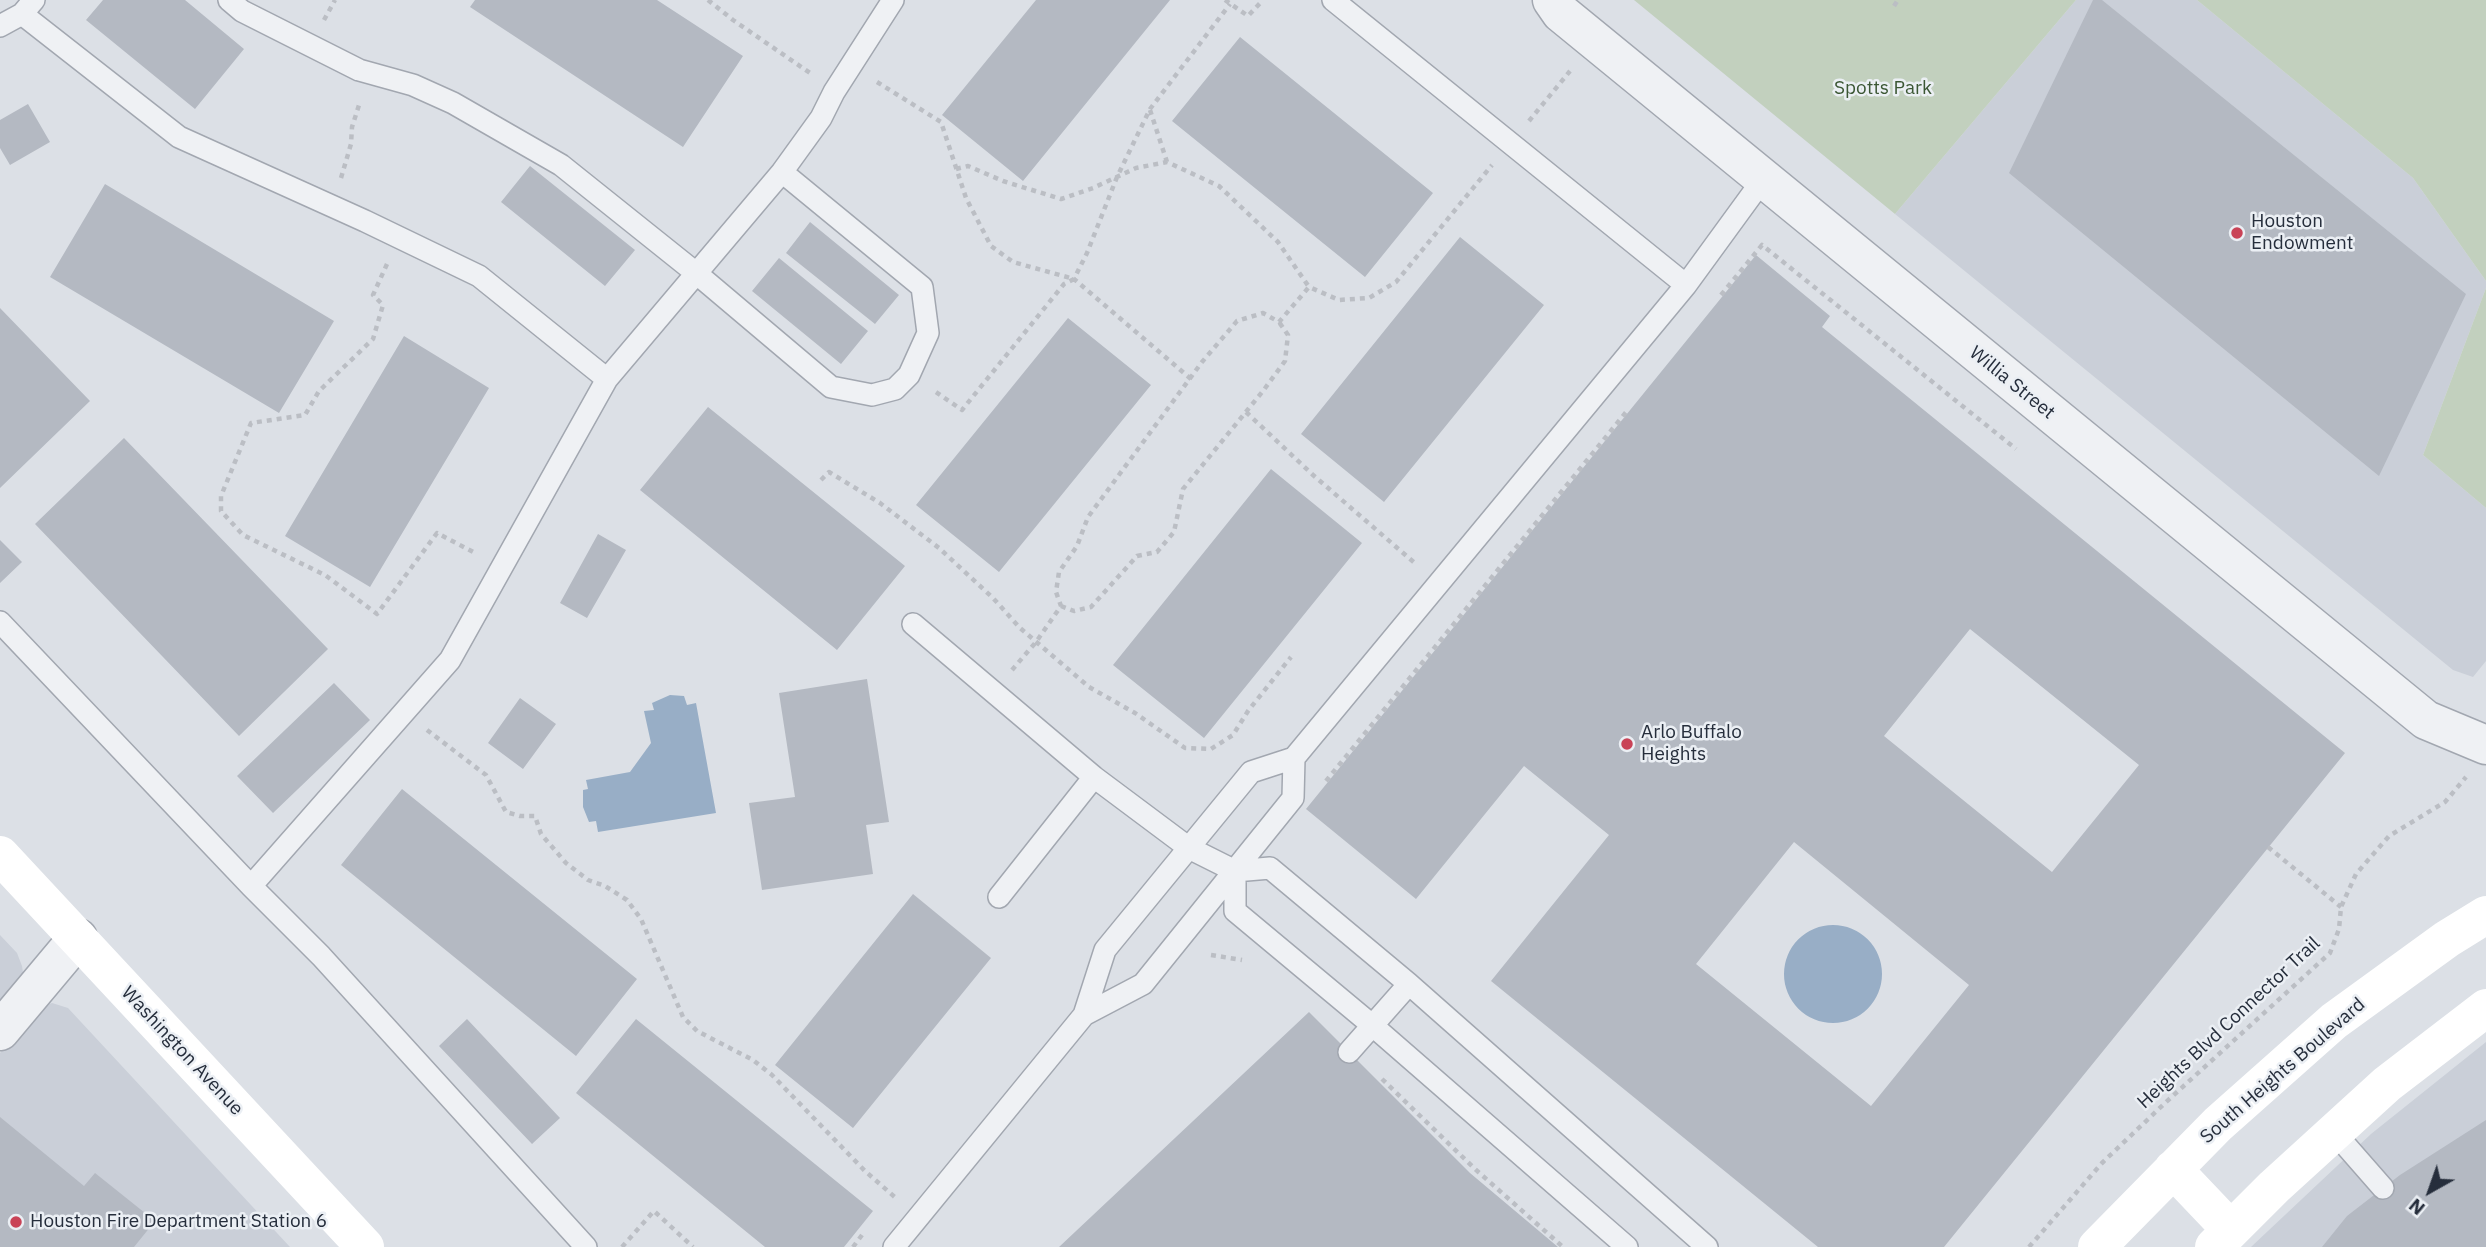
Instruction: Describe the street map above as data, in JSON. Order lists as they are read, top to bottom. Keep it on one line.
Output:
{"streets":{"main road":["Washington Avenue","South Heights Boulevard"],"street":["Willia Street"],"path":["Heights Blvd Connector Trail"]},"crossings":[["Willia Street","Heights Blvd Connector Trail"]],"parks":["Spotts Park"],"places":["Houston Endowment","Arlo Buffalo Heights","Houston Fire Department Station 6"],"north":"bottom left"}
